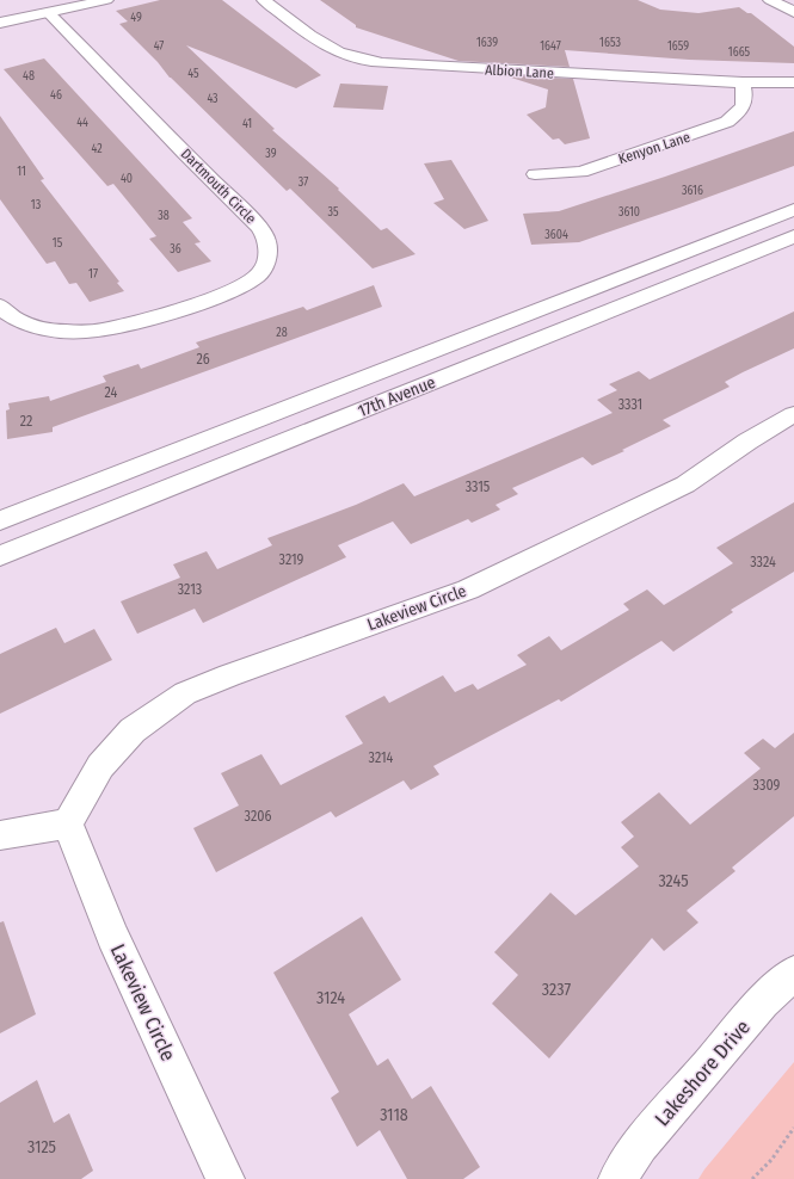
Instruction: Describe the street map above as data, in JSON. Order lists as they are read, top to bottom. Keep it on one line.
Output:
{"streets":{"street":["Albion Lane","Kenyon Lane","Dartmouth Circle","17th Avenue","Lakeview Circle","Lakeshore Drive"]},"crossings":[["Albion Lane","Kenyon Lane"]],"house_numbers":["49","1639","1653","47","1647","1659","1665","45","48","46","43","44","41","42","39","11","40","37","3616","13","35","3610","38","3604","15","36","17","28","26","24","3331","22","3315","3219","3324","3213","3214","3309","3206","3245","3237","3124","3118","3125"]}
